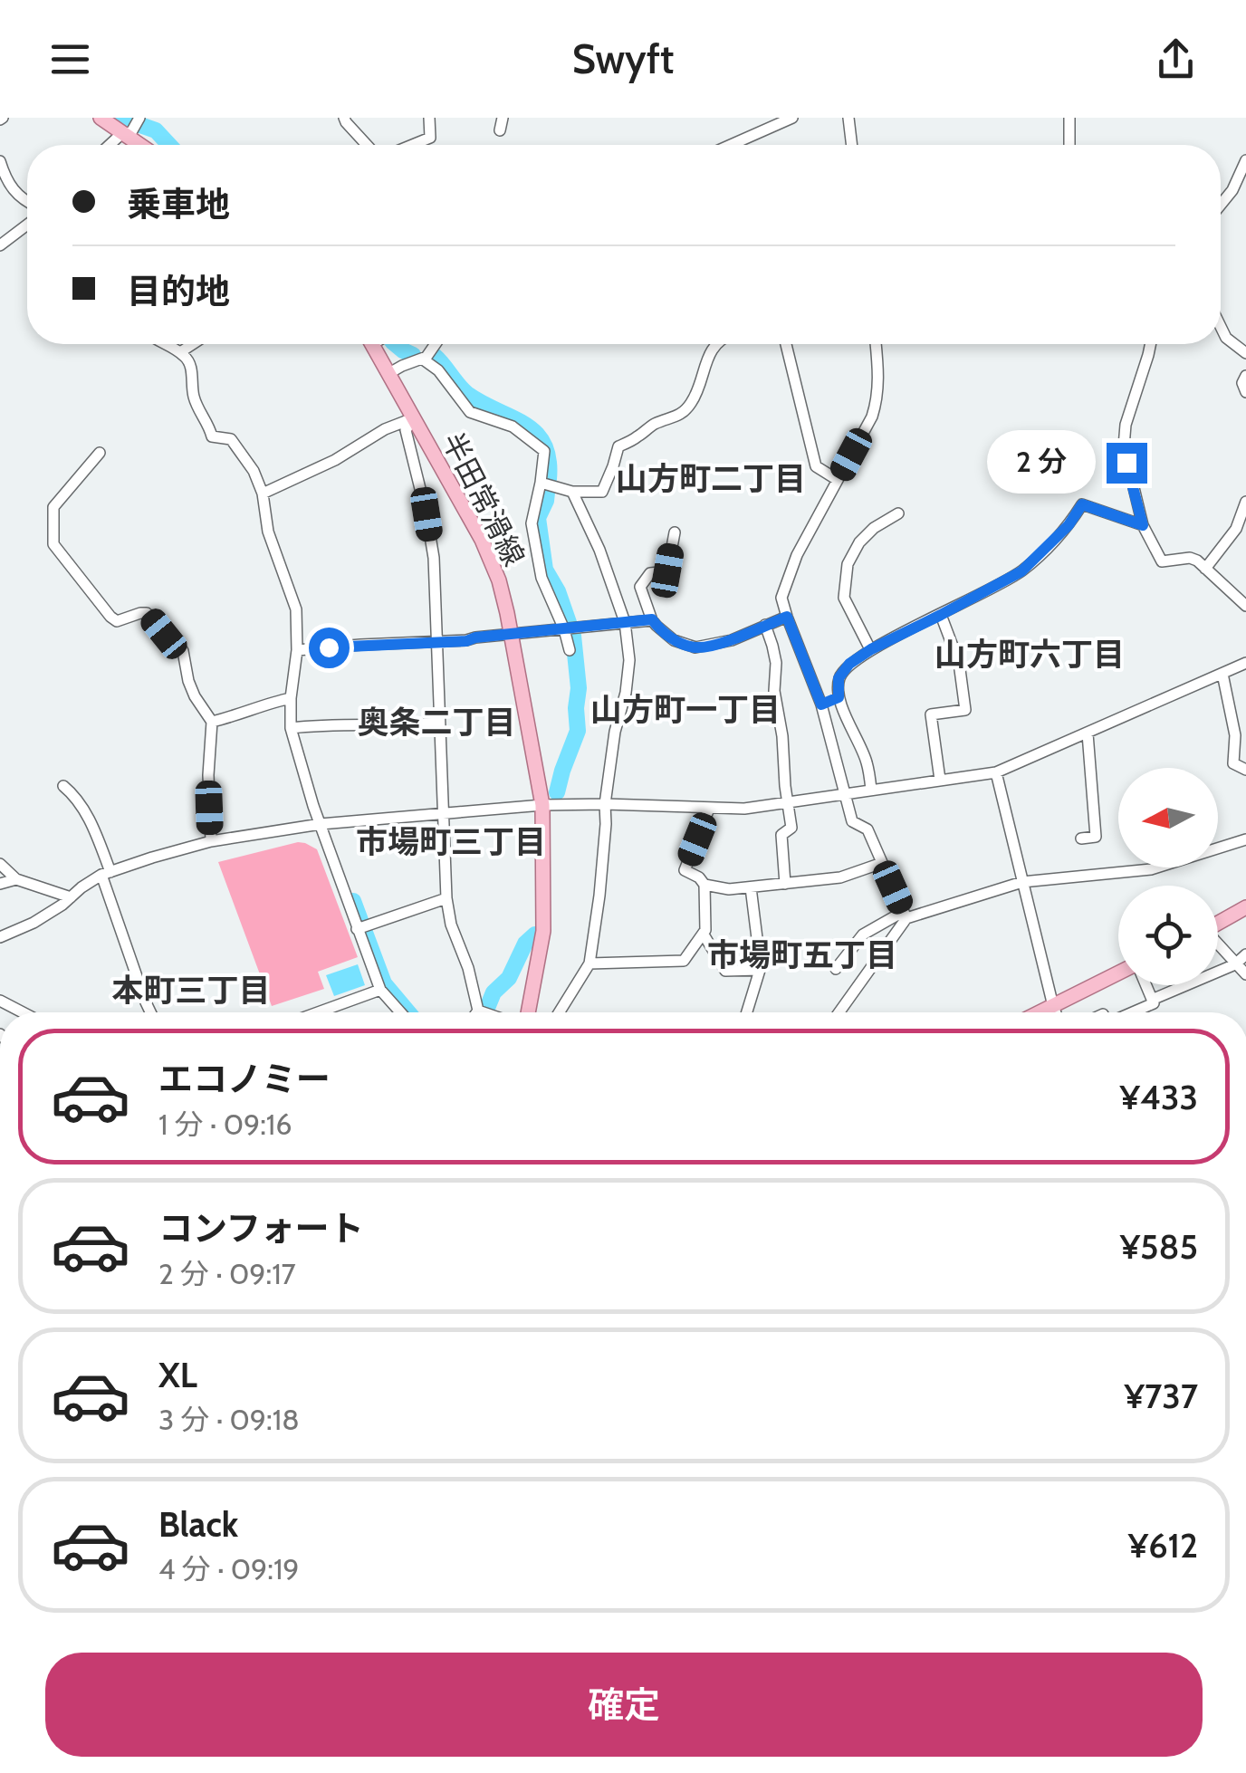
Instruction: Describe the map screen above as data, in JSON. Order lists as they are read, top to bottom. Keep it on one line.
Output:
{"streets":{"main road":["半田常滑線"]},"districts":["山方町二丁目","山方町六丁目","山方町一丁目","奥条二丁目","市場町三丁目","市場町五丁目","本町三丁目"],"north":"left","page":{"header":"Swyft","banner":["乗車地","目的地"],"bubble":"2 分","list":[{"name":"エコノミー","note":"1 分 · 09:16","value":"¥433"},{"name":"コンフォート","note":"2 分 · 09:17","value":"¥585"},{"name":"XL","note":"3 分 · 09:18","value":"¥737"},{"name":"Black","note":"4 分 · 09:19","value":"¥612"}],"buttons":"確定"}}
